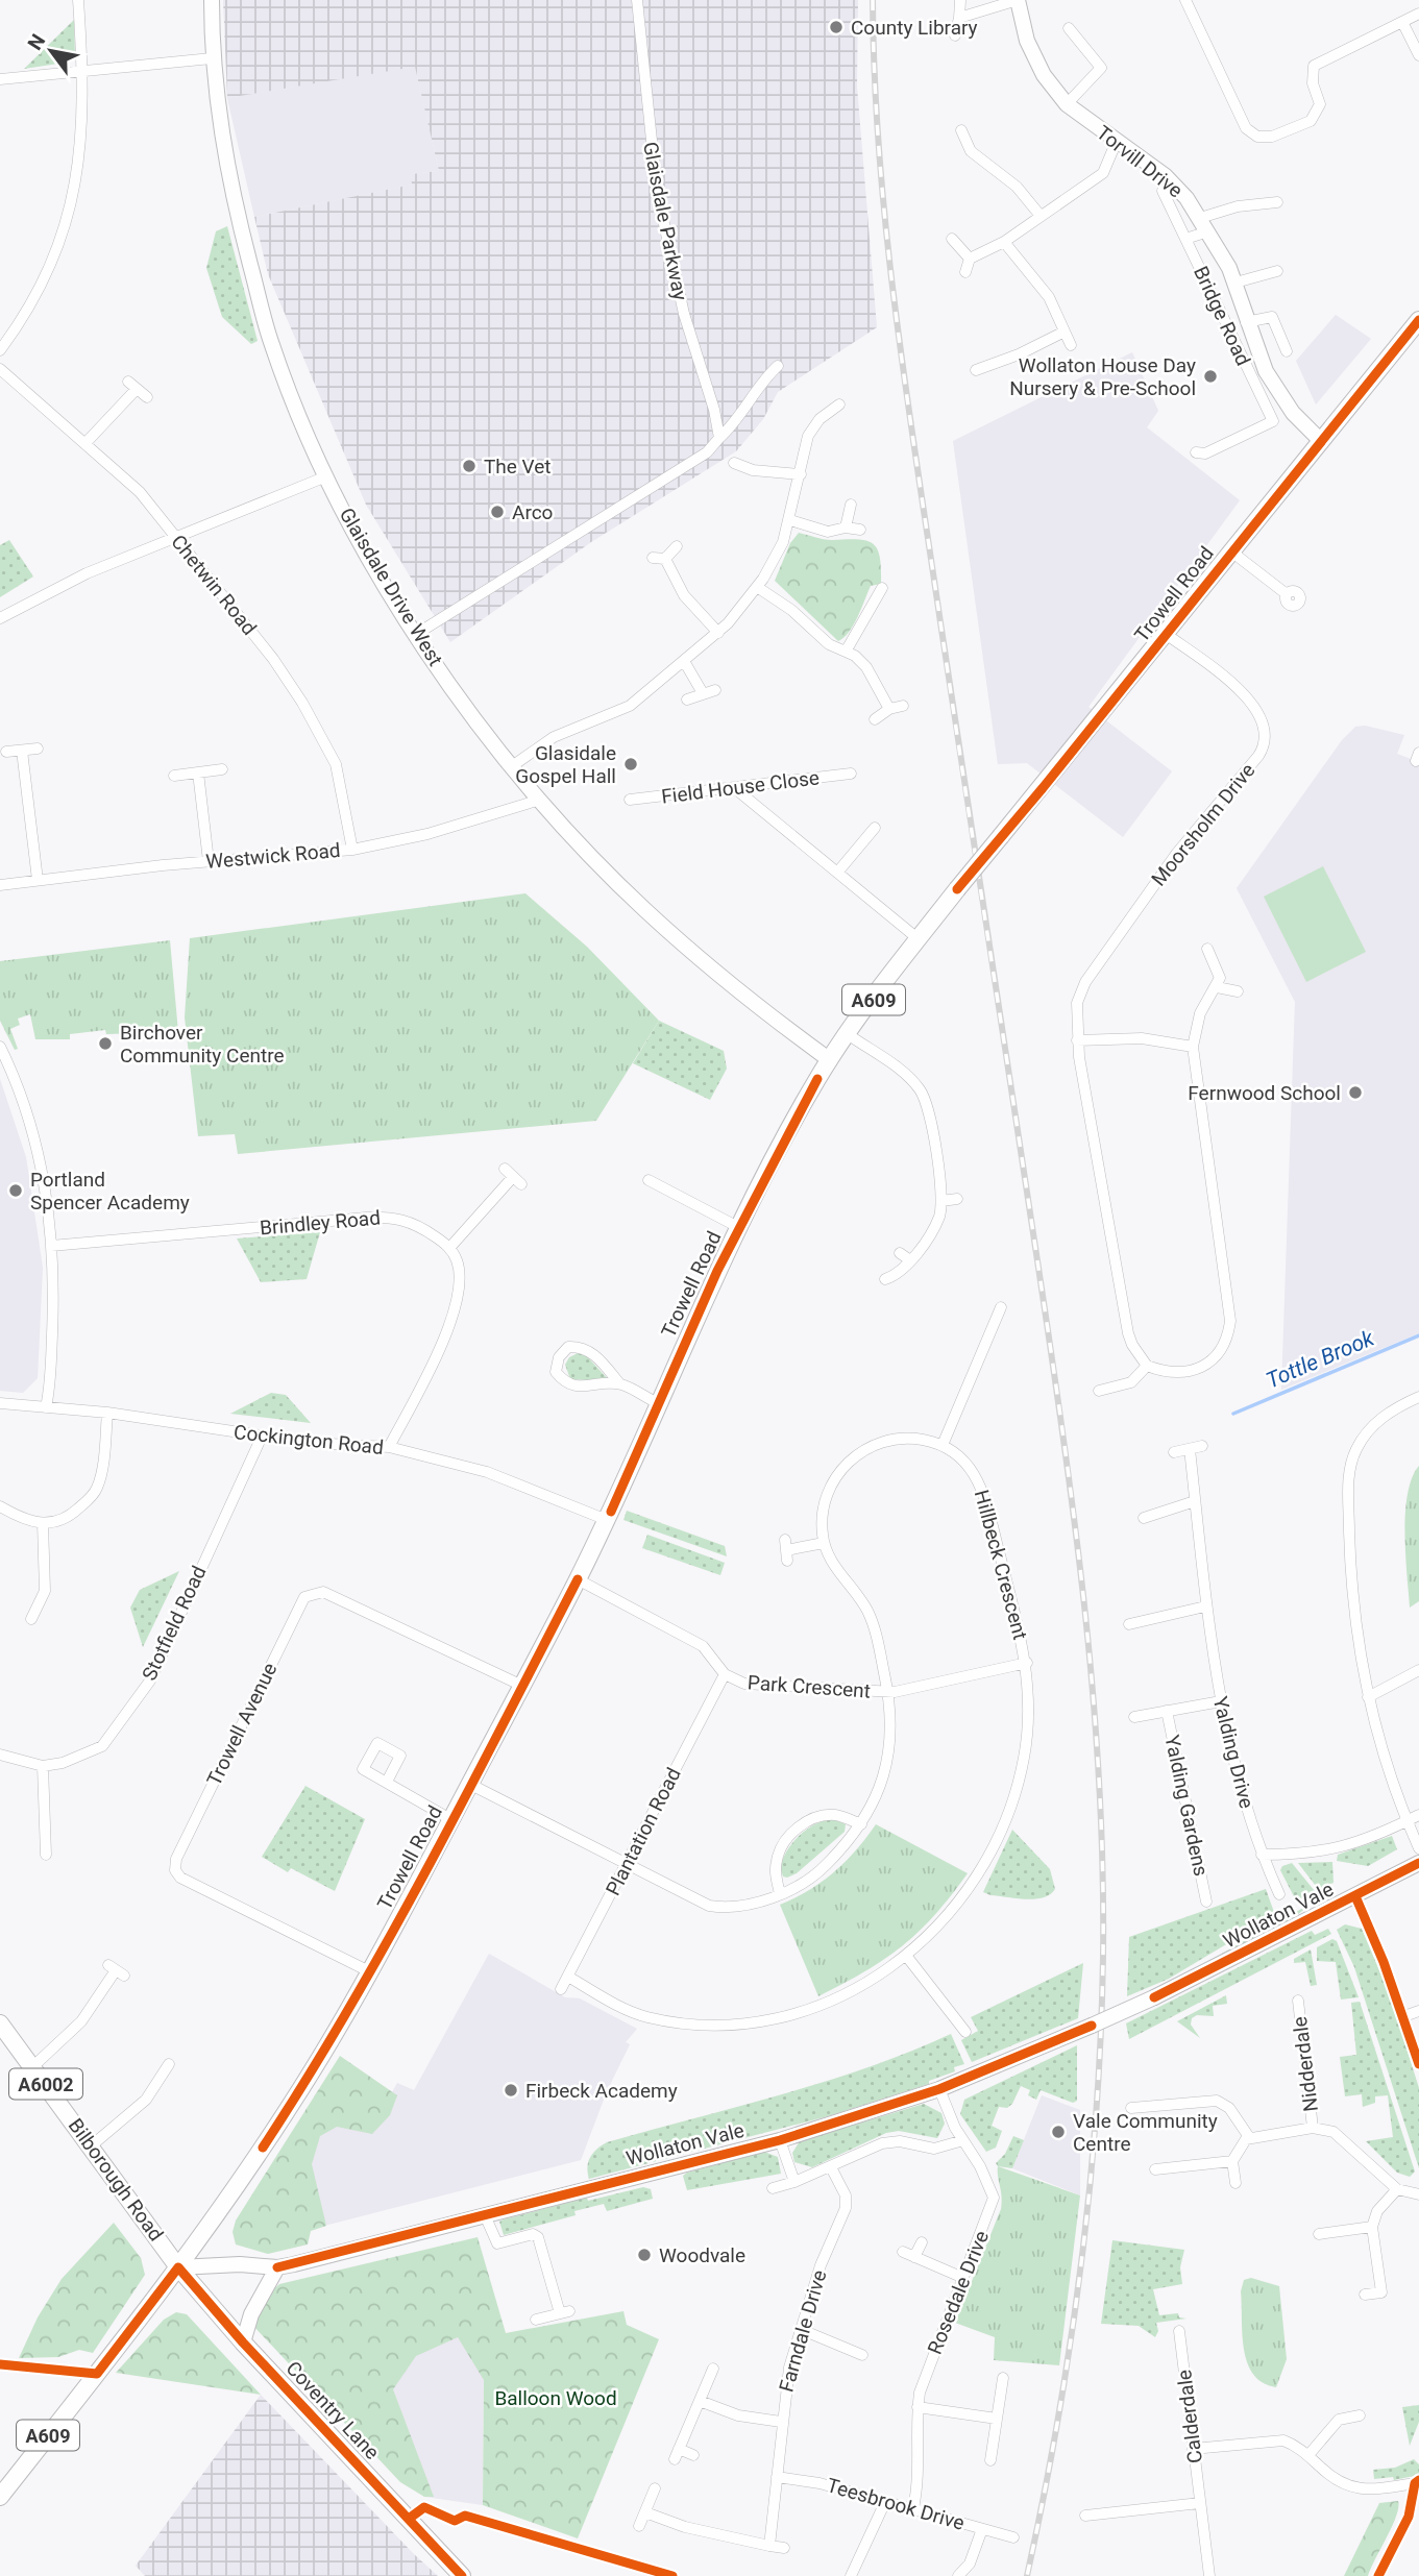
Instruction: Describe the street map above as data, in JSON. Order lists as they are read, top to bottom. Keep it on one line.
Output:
{"streets":{"main road":["Trowell Road","A609","A6002","Bilborough Road","Coventry Lane"],"street":["Torvill Drive","Glaisdale Parkway","Bridge Road","Chetwin Road","Glaisdale Drive West","Field House Close","Moorsholm Drive","Westwick Road","Brindley Road","Cockington Road","Hillbeck Crescent","Stotfield Road","Park Crescent","Trowell Avenue","Yalding Drive","Yalding Gardens","Plantation Road","Wollaton Vale","Nidderdale","Rosedale Drive","Farndale Drive","Calderdale","Teesbrook Drive"]},"crossings":[["Torvill Drive","Bridge Road"],["Torvill Drive","Trowell Road"],["Chetwin Road","Westwick Road"],["Glaisdale Drive West","Trowell Road"],["Glaisdale Drive West","Westwick Road"],["Trowell Road","Moorsholm Drive"],["Trowell Road","A609"],["Trowell Road","Cockington Road"],["Trowell Road","Hillbeck Crescent"],["Trowell Road","Park Crescent"],["Trowell Road","Trowell Avenue"],["Trowell Road","Wollaton Vale"],["Trowell Road","Bilborough Road"],["Trowell Road","Coventry Lane"],["A609","Wollaton Vale"],["A609","Bilborough Road"],["A609","Coventry Lane"],["Cockington Road","Stotfield Road"],["Hillbeck Crescent","Park Crescent"],["Hillbeck Crescent","Plantation Road"],["Park Crescent","Plantation Road"],["Yalding Drive","Yalding Gardens"],["Yalding Drive","Wollaton Vale"],["Wollaton Vale","Bilborough Road"],["Wollaton Vale","Rosedale Drive"],["Wollaton Vale","Coventry Lane"],["Bilborough Road","Coventry Lane"],["Rosedale Drive","Teesbrook Drive"],["Farndale Drive","Teesbrook Drive"]],"water":["Tottle Brook"],"parks":["Balloon Wood"],"places":["County Library","Wollaton House Day Nursery & Pre-School","The Vet","Arco","Glasidale Gospel Hall","Birchover Community Centre","Fernwood School","Portland Spencer Academy","Firbeck Academy","Vale Community Centre","Woodvale"],"north":"top left"}
